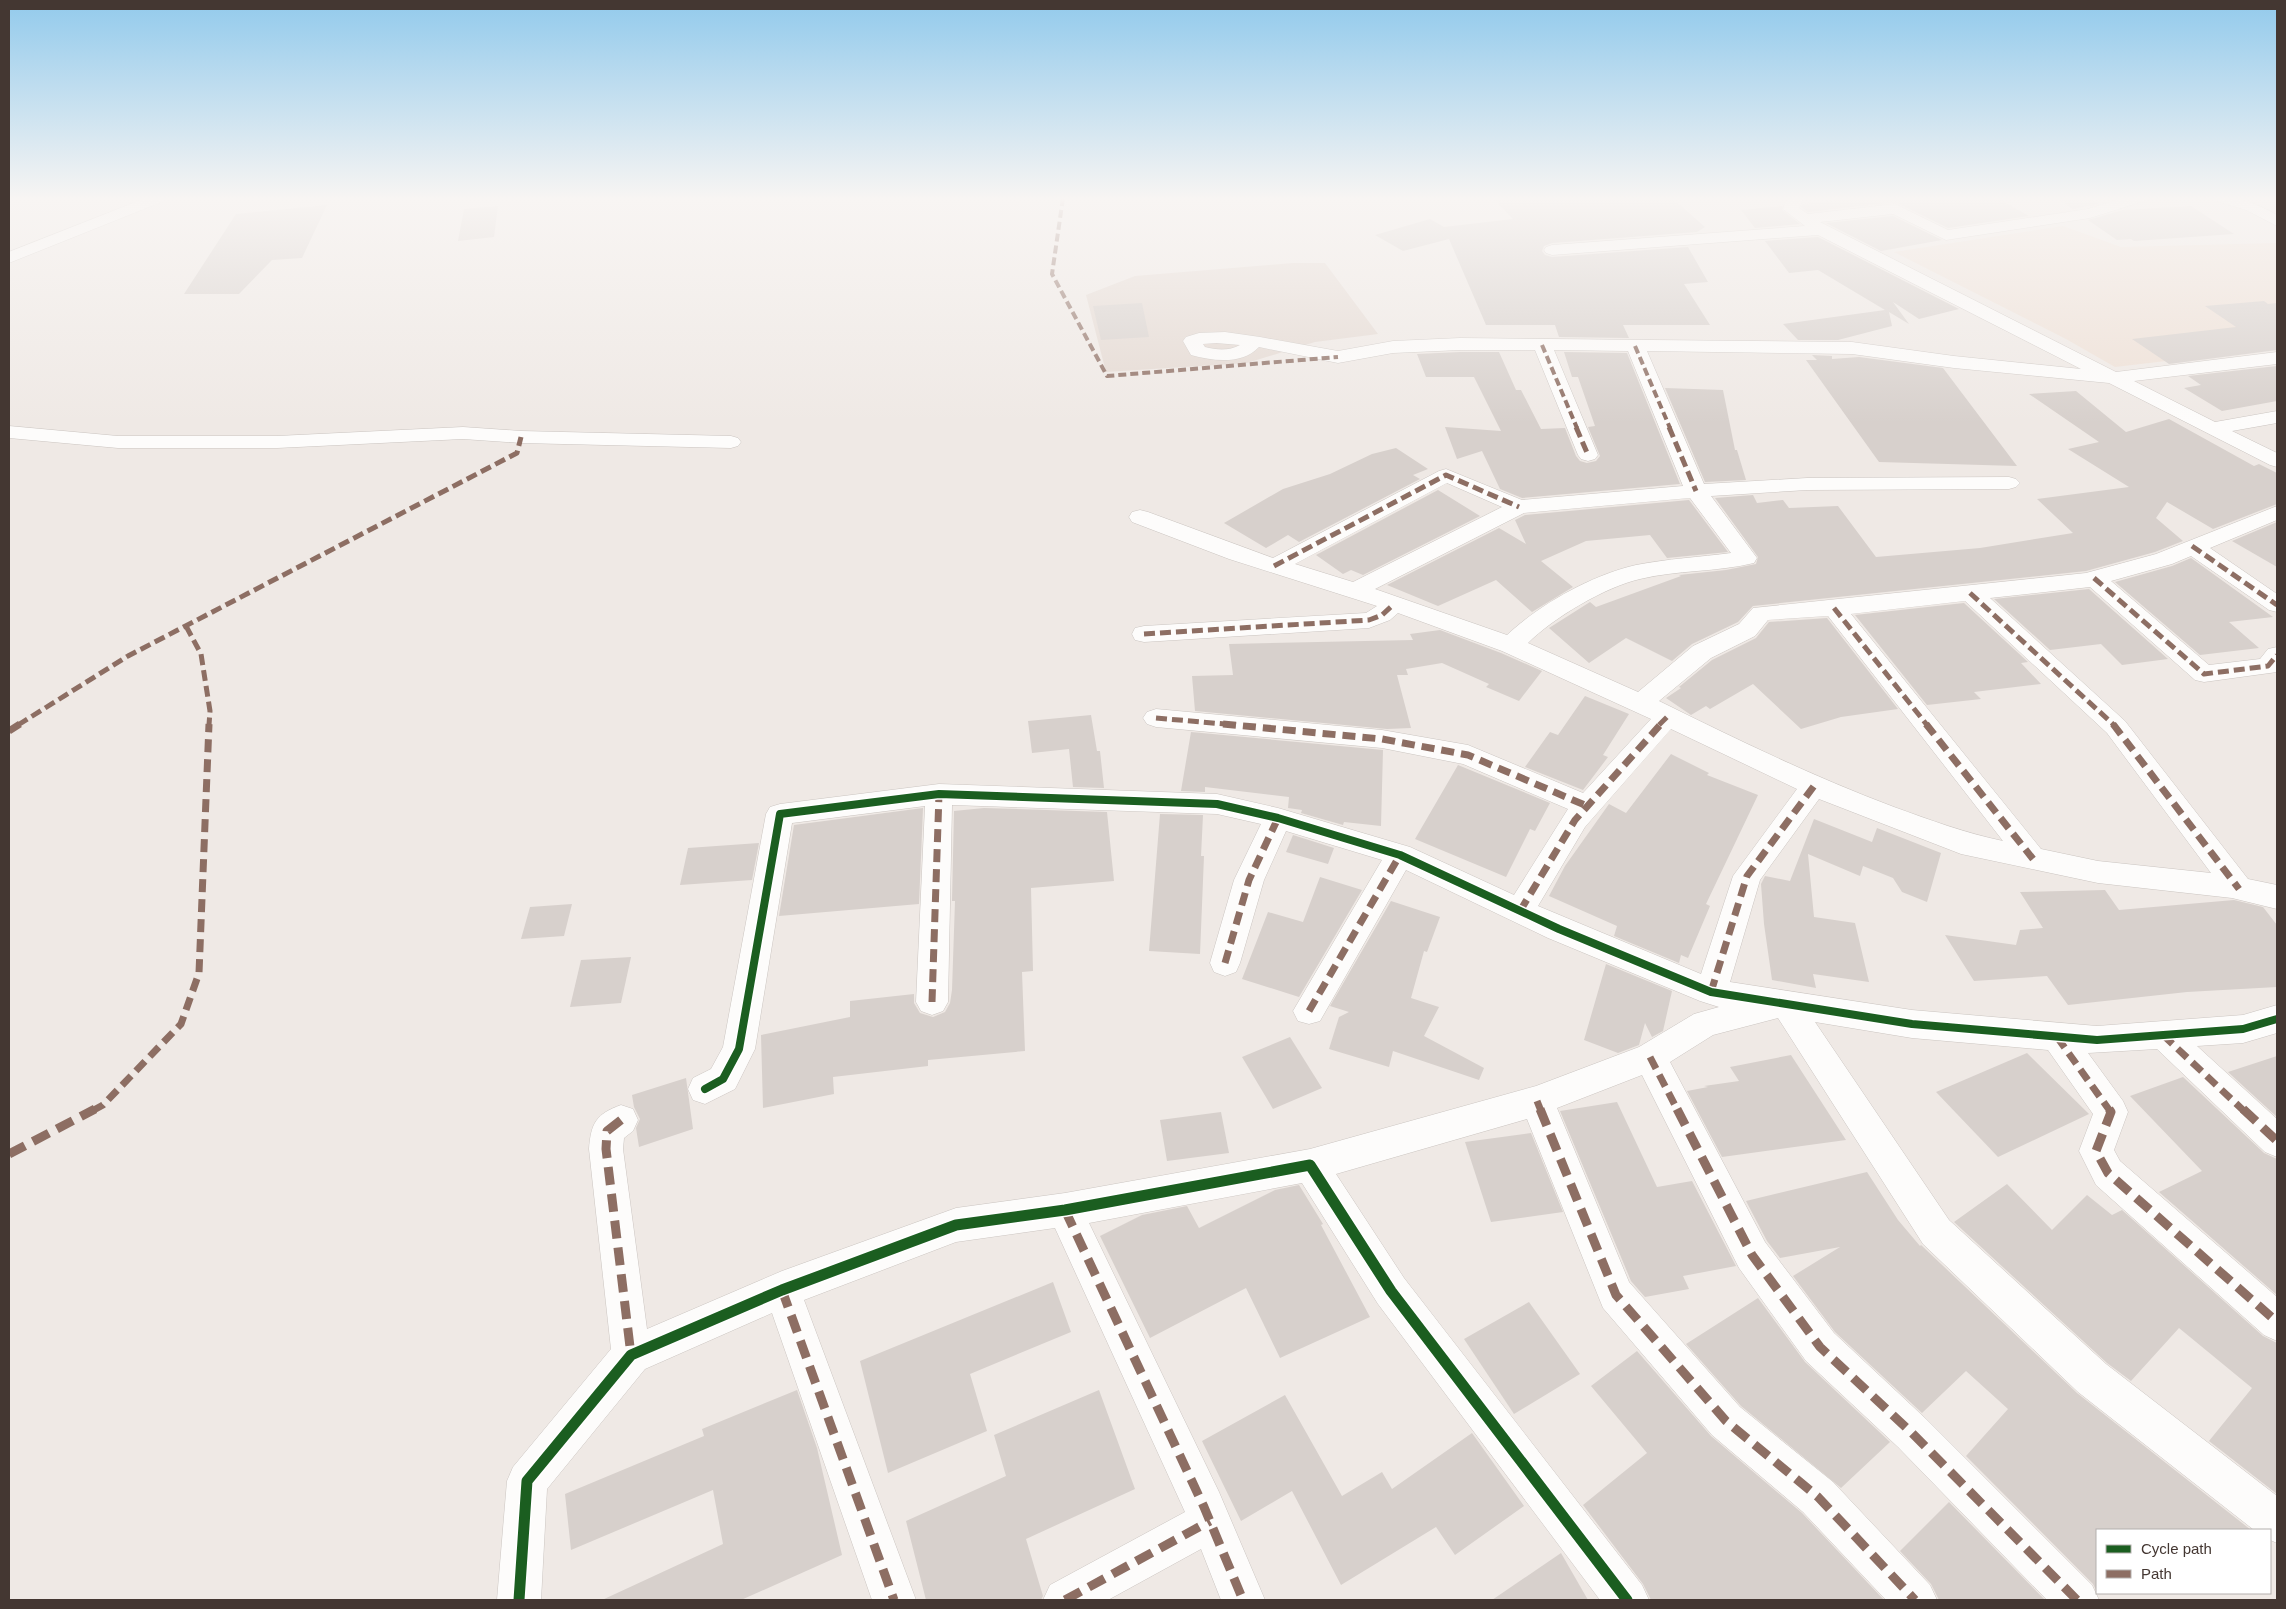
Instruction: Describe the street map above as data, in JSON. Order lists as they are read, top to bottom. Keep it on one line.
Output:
{"legend":["Cycle path","Path"]}
